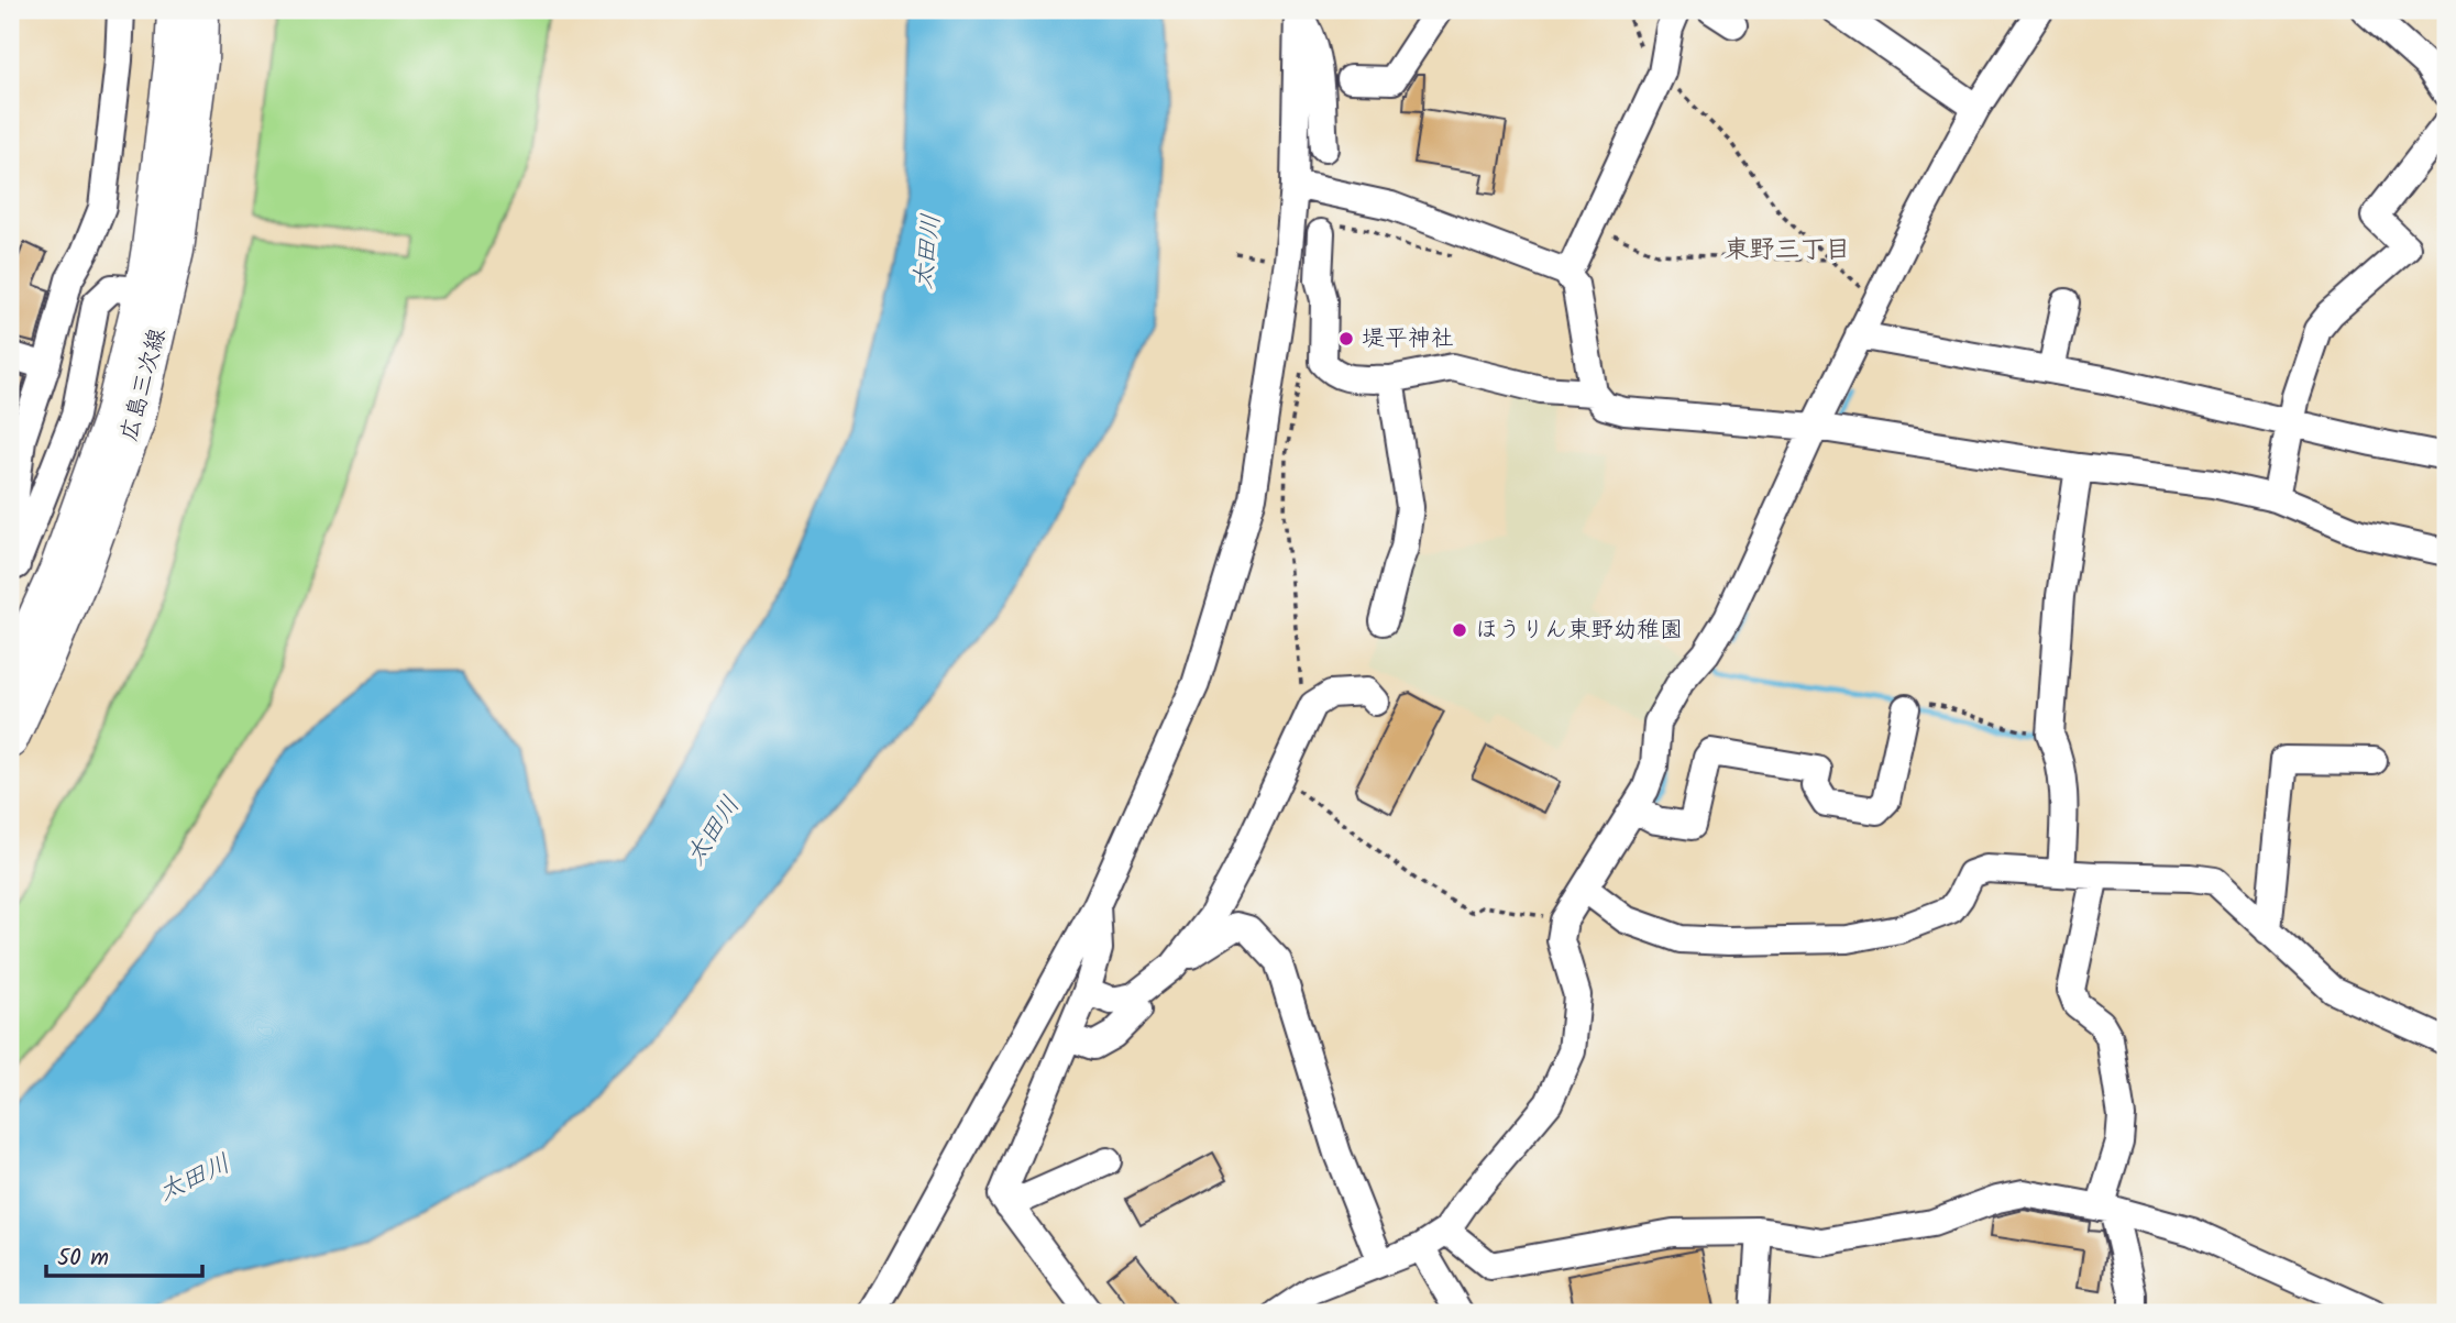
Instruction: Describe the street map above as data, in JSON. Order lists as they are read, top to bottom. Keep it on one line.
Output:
{"streets":{"main road":["広島三次線"]},"districts":["東野三丁目"],"water":["太田川"],"places":["堤平神社","ほうりん東野幼稚園"],"scale_bar":"50 m"}
